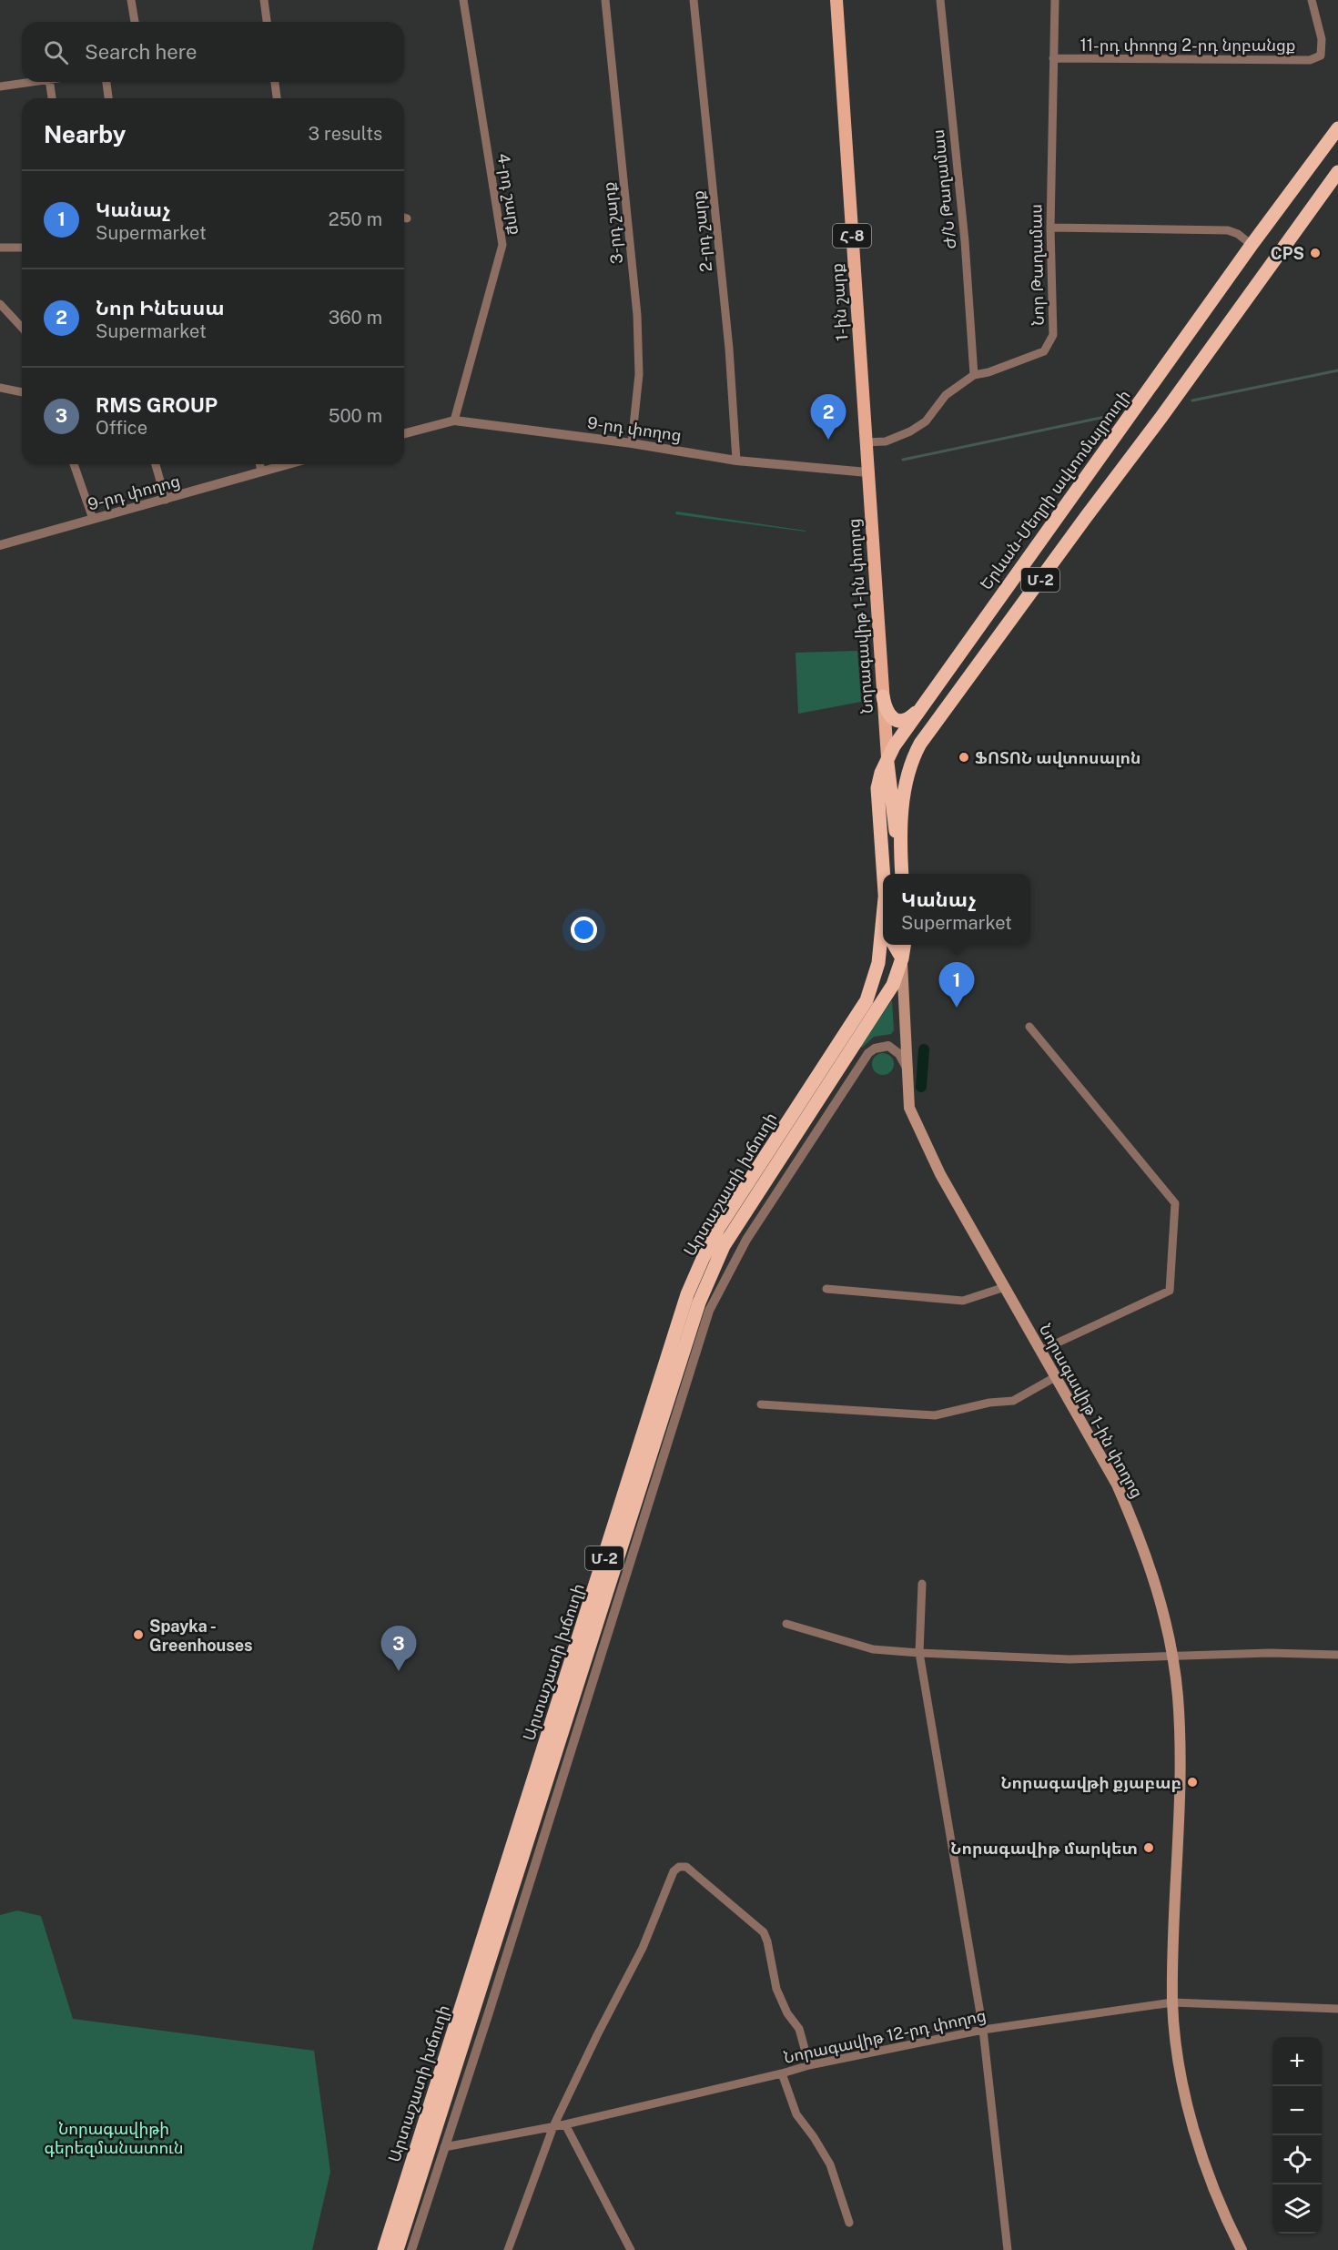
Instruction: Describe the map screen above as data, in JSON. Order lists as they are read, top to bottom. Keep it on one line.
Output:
{"streets":{"highway":["Երևան-Մեղրի ավտոմայրուղի","Մ-2","Արտաշատի խճուղի"],"main road":["Հ-8","1-ին շարք","Նորագավիթ 1-ին փողոց"],"street":["11-րդ փողոց 2-րդ նրբանցք","Ժ/Ն Թաղամաս","4-րդ շարք","3-րդ շարք","2-րդ շարք","Նոր Թաղամաս","9-րդ փողոց","Նորագավիթ 12-րդ փողոց"]},"crossings":[["11-րդ փողոց 2-րդ նրբանցք","Նոր Թաղամաս"],["Ժ/Ն Թաղամաս","Նոր Թաղամաս"],["4-րդ շարք","9-րդ փողոց"],["3-րդ շարք","9-րդ փողոց"],["2-րդ շարք","9-րդ փողոց"],["Նոր Թաղամաս","1-ին շարք"],["1-ին շարք","9-րդ փողոց"],["1-ին շարք","Նորագավիթ 1-ին փողոց"],["9-րդ փողոց","Նորագավիթ 1-ին փողոց"],["Երևան-Մեղրի ավտոմայրուղի","Մ-2"],["Երևան-Մեղրի ավտոմայրուղի","Նորագավիթ 1-ին փողոց"],["Մ-2","Նորագավիթ 1-ին փողոց"],["Մ-2","Արտաշատի խճուղի"],["Նորագավիթ 1-ին փողոց","Արտաշատի խճուղի"],["Նորագավիթ 1-ին փողոց","Նորագավիթ 12-րդ փողոց"]],"parks":["Նորագավիթի գերեզմանատուն"],"places":["CPS","ՖՈՏՈՆ ավտոսալոն","Spayka - Greenhouses","Նորագավթի քյաբաբ","Նորագավիթ մարկետ"],"page":{"search":"Search here","heading":["Nearby","3 results"],"list":[{"mark":"1","name":"Կանաչ","note":"Supermarket","value":"250 m"},{"mark":"2","name":"Նոր Ինեսսա","note":"Supermarket","value":"360 m"},{"mark":"3","name":"RMS GROUP","note":"Office","value":"500 m"}],"pins":["2","1","3"],"popup":["Կանաչ","Supermarket"],"map_buttons":["+","−"]}}
